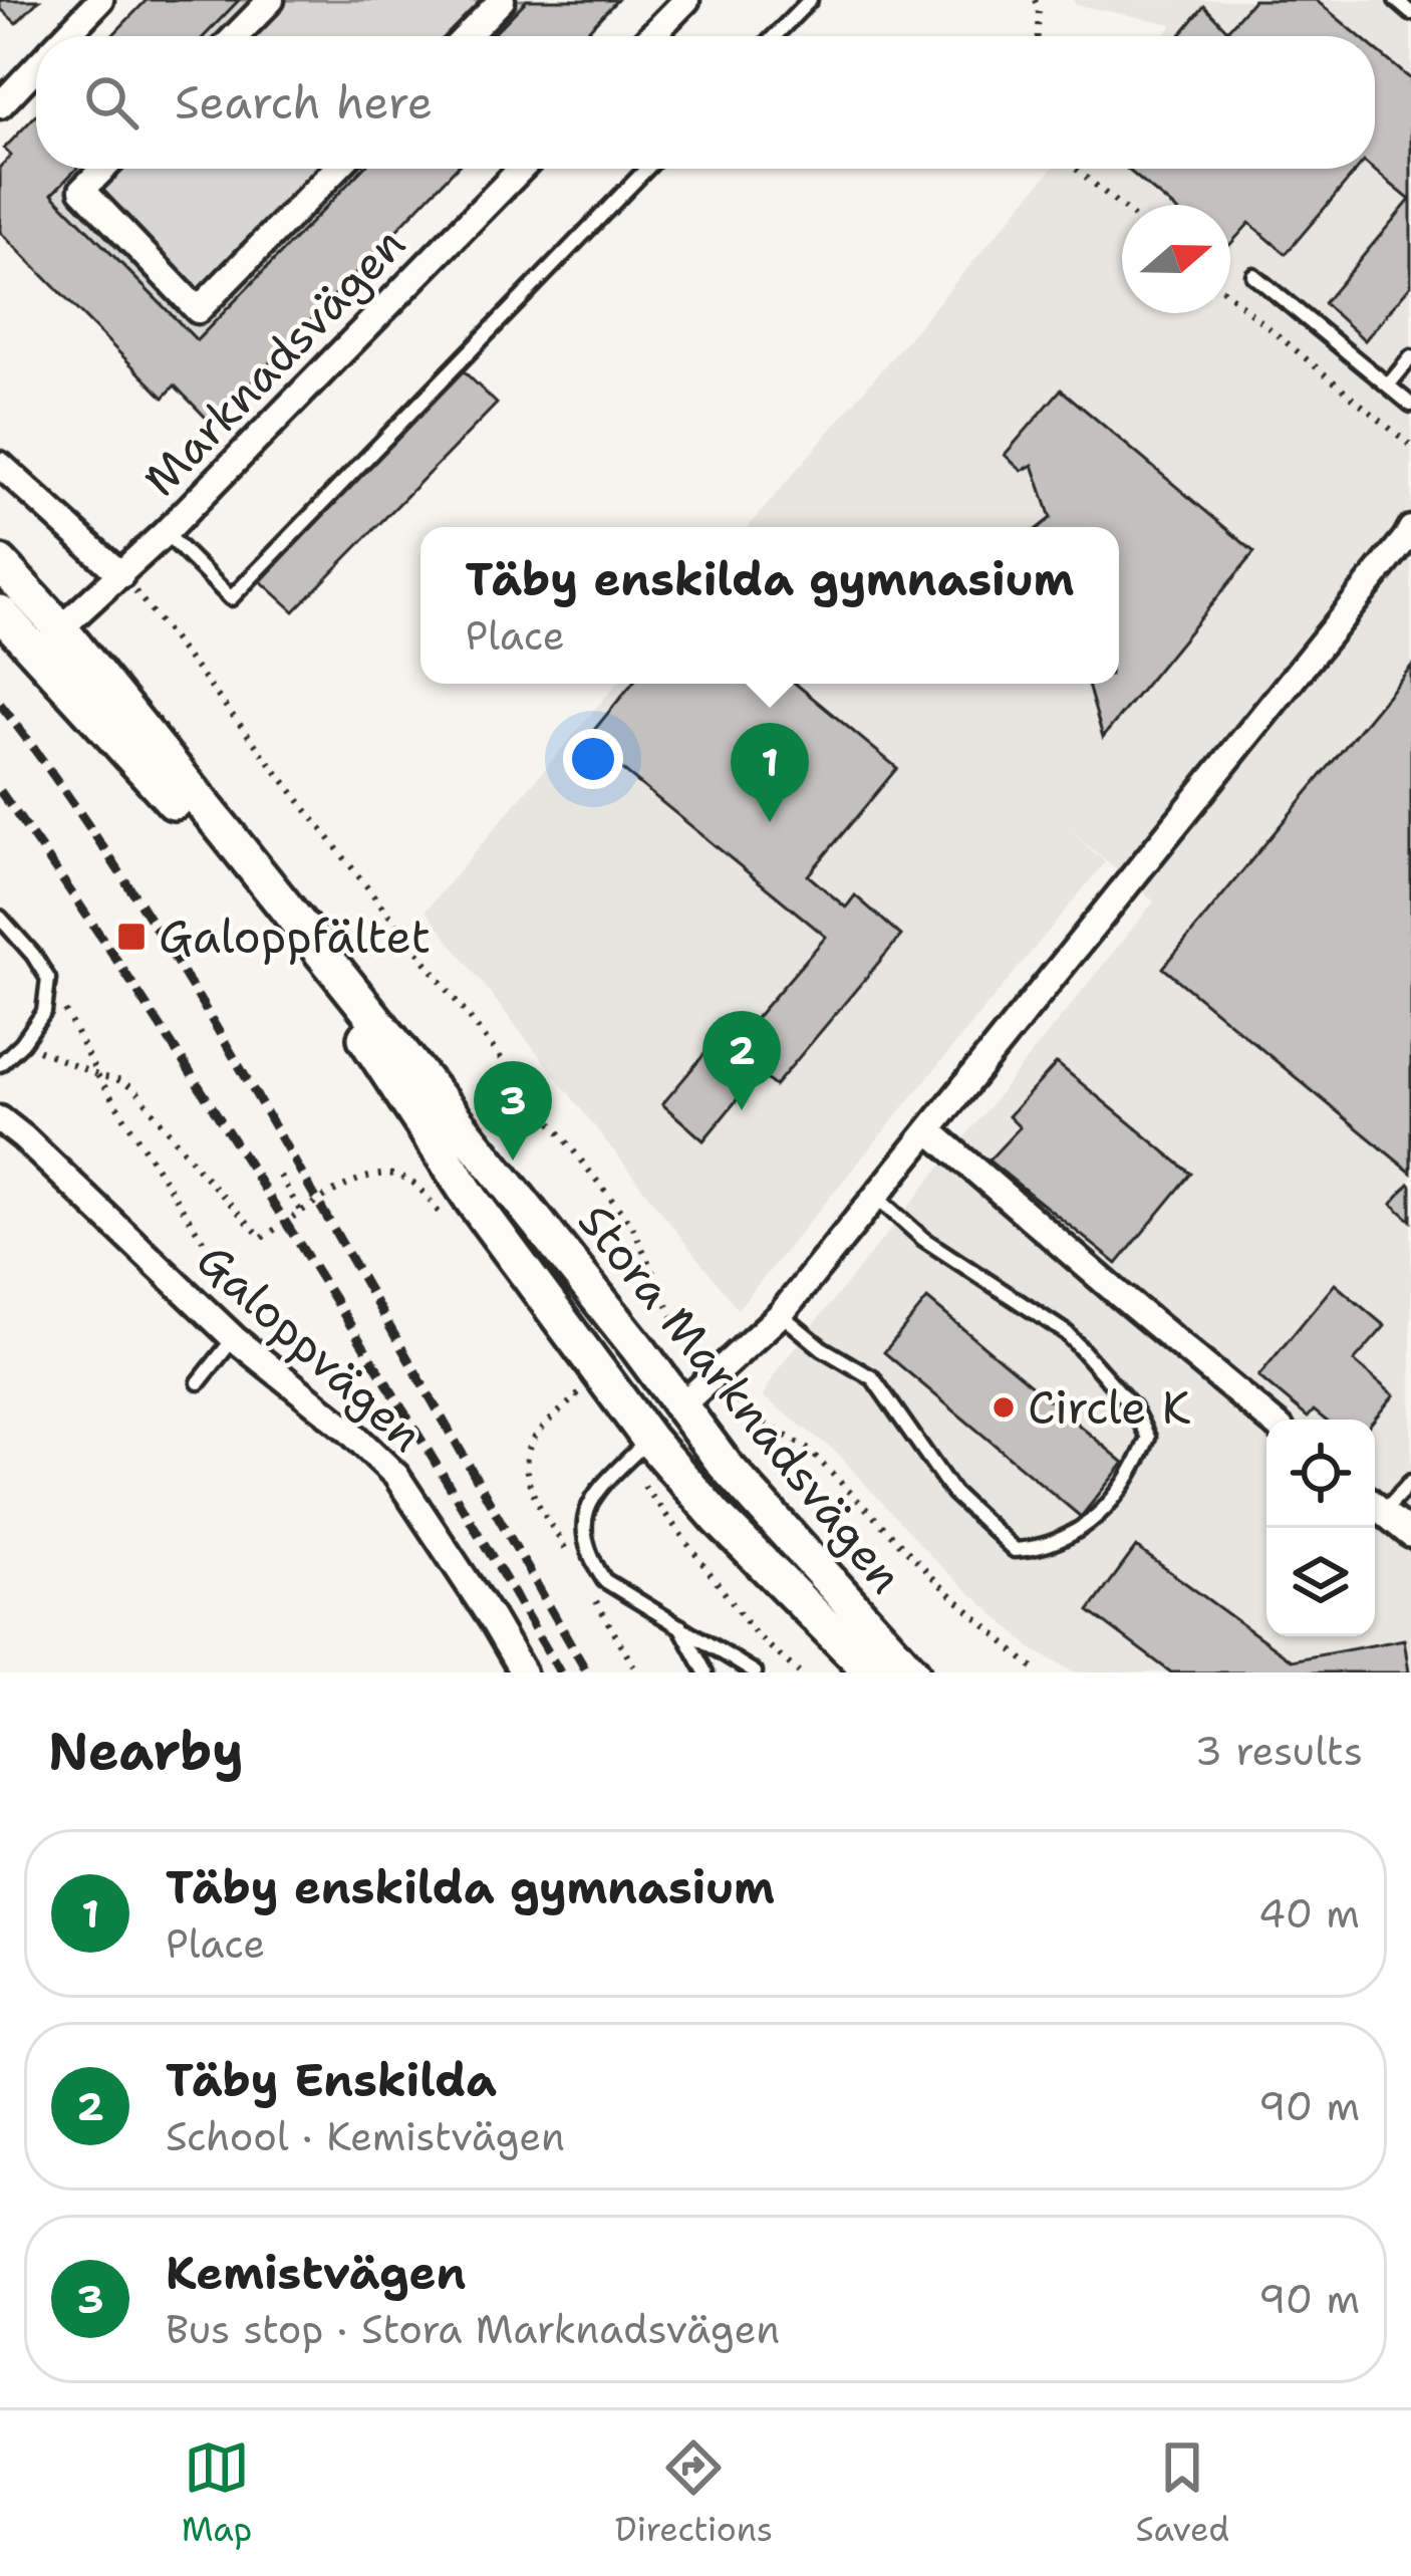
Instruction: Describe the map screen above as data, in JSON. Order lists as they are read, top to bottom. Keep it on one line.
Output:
{"streets":{"street":["Marknadsvägen","Galoppvägen","Stora Marknadsvägen"]},"crossings":[["Marknadsvägen","Stora Marknadsvägen"]],"places":{"transit":["Galoppfältet"],"other":["Circle K"]},"north":"right","page":{"search":"Search here","popup":["Täby enskilda gymnasium","Place"],"pins":["1","2","3"],"heading":["Nearby","3 results"],"list":[{"mark":"1","name":"Täby enskilda gymnasium","note":"Place","value":"40 m"},{"mark":"2","name":"Täby Enskilda","note":"School · Kemistvägen","value":"90 m"},{"mark":"3","name":"Kemistvägen","note":"Bus stop · Stora Marknadsvägen","value":"90 m"}],"nav":["Map","Directions","Saved"]}}
